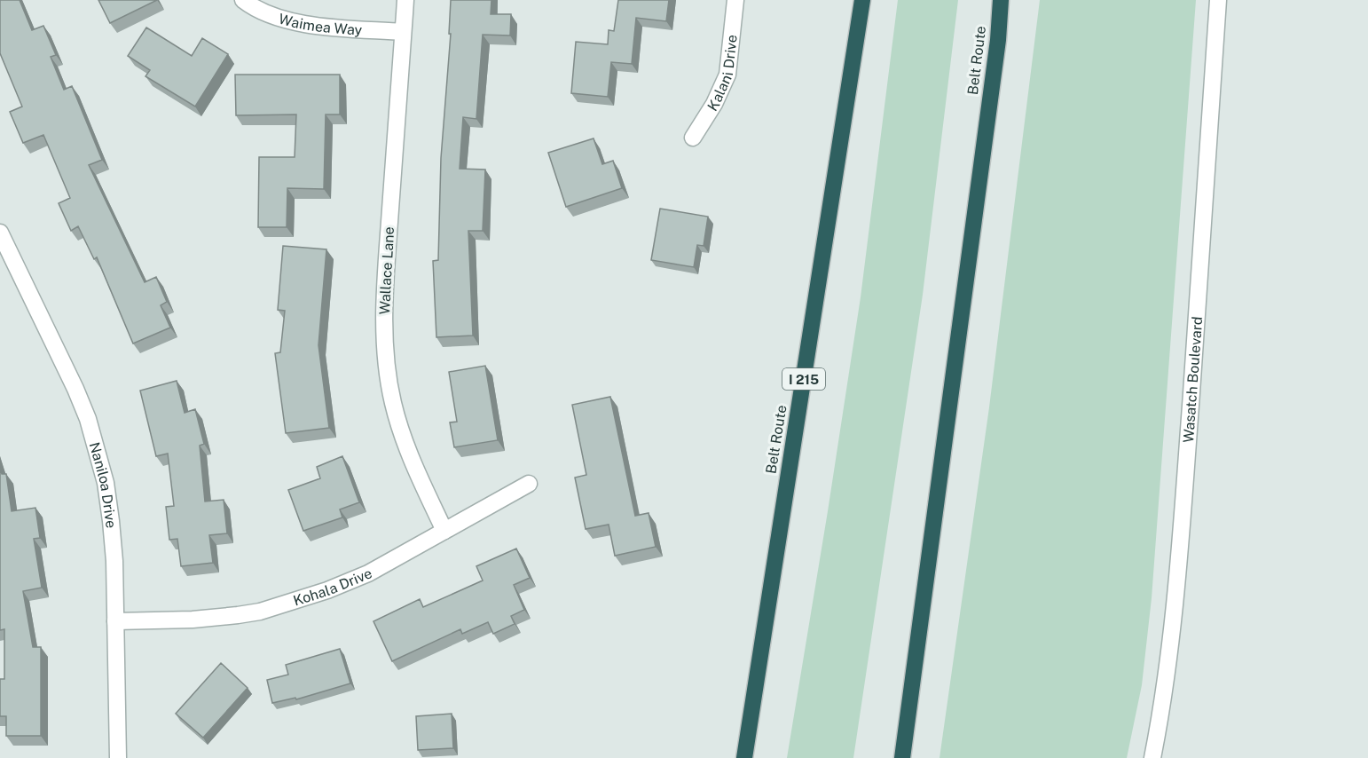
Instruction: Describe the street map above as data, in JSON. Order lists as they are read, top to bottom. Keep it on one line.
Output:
{"streets":{"highway":["Belt Route","I 215"],"street":["Waimea Way","Kalani Drive","Wallace Lane","Wasatch Boulevard","Naniloa Drive","Kohala Drive"]},"crossings":[["Waimea Way","Wallace Lane"],["Wallace Lane","Kohala Drive"],["Naniloa Drive","Kohala Drive"]]}
